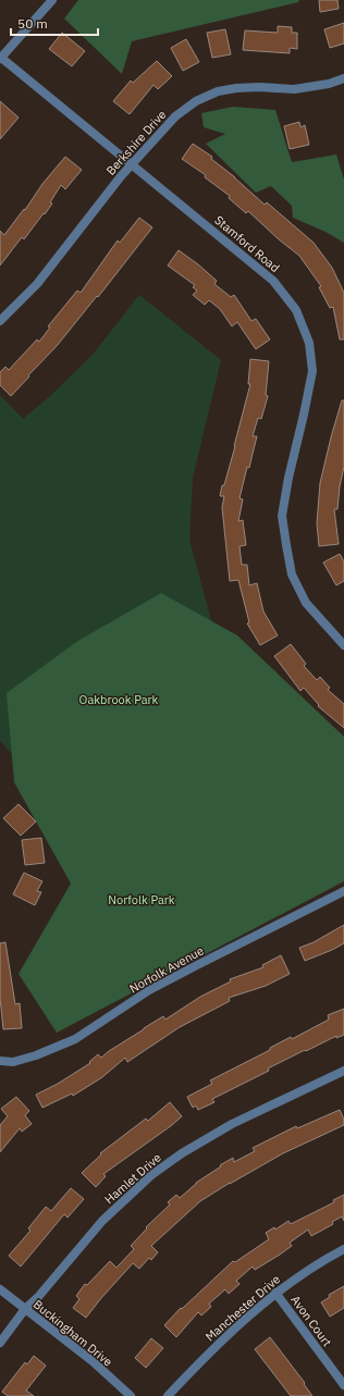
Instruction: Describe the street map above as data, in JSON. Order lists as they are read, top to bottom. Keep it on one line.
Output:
{"streets":{"street":["Berkshire Drive","Stamford Road","Norfolk Avenue","Hamlet Drive","Manchester Drive","Avon Court","Buckingham Drive"]},"crossings":[["Berkshire Drive","Stamford Road"],["Hamlet Drive","Buckingham Drive"],["Manchester Drive","Avon Court"]],"parks":["Oakbrook Park","Norfolk Park"],"scale_bar":"50 m"}
